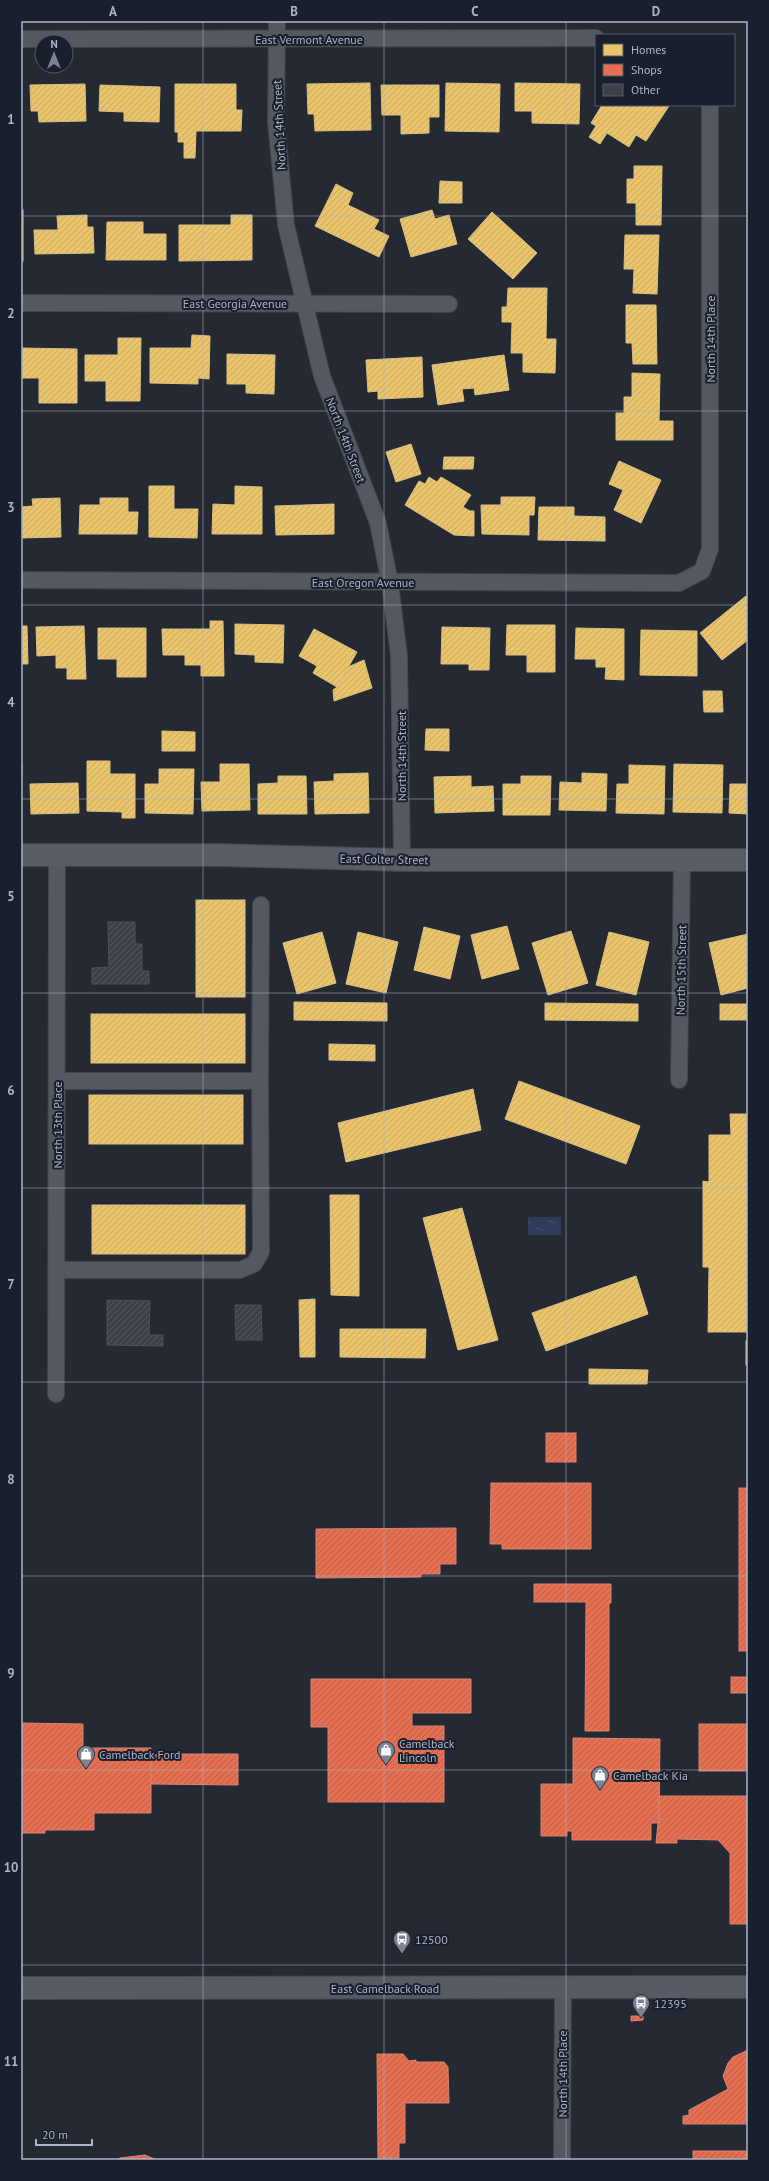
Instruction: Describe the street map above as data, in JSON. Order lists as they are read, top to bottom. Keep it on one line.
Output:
{"streets":{"main road":["East Camelback Road"],"street":["East Vermont Avenue","North 14th Street","East Georgia Avenue","North 14th Place","East Oregon Avenue","East Colter Street","North 15th Street","North 13th Place"]},"crossings":[["East Vermont Avenue","North 14th Street"],["North 14th Street","East Georgia Avenue"],["North 14th Street","East Oregon Avenue"],["North 14th Street","East Colter Street"],["North 14th Place","East Oregon Avenue"],["North 14th Place","East Camelback Road"],["East Colter Street","North 15th Street"],["East Colter Street","North 13th Place"]],"places":{"shop":["Camelback Lincoln","Camelback Ford","Camelback Kia"],"bus stop":["12500","12395"]},"legend":["Homes","Shops","Other"],"scale_bar":"20 m","north":"top","grid":{"columns":["A","B","C","D"],"rows":["1","2","3","4","5","6","7","8","9","10","11"]}}
